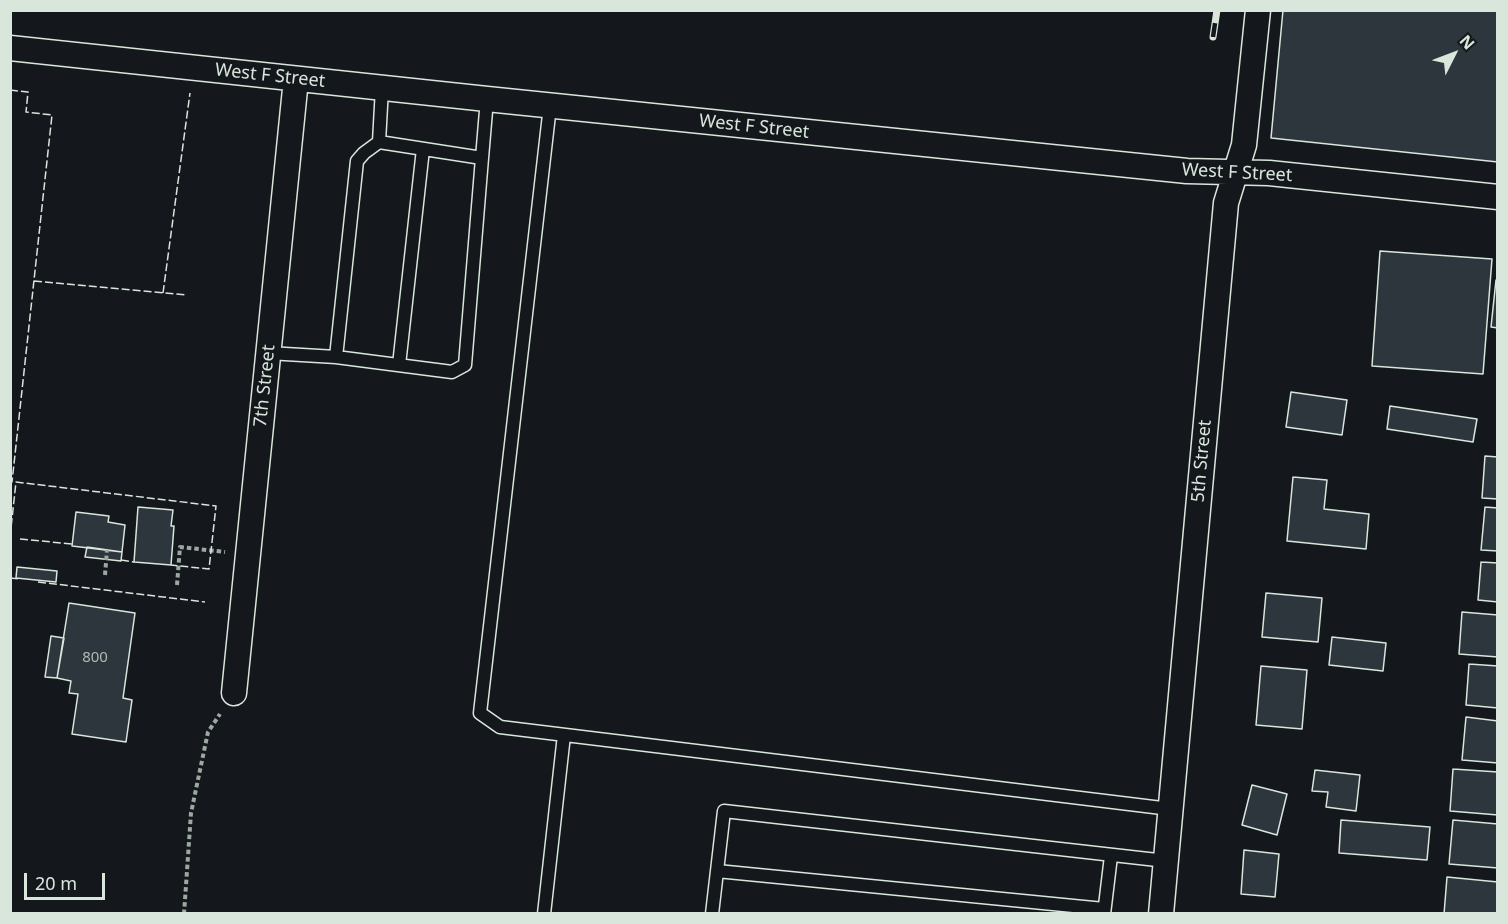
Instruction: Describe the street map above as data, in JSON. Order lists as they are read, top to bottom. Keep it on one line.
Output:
{"streets":{"street":["West F Street","7th Street","5th Street"]},"crossings":[["West F Street","7th Street"],["West F Street","5th Street"]],"house_numbers":["800"],"scale_bar":"20 m","north":"top right"}
